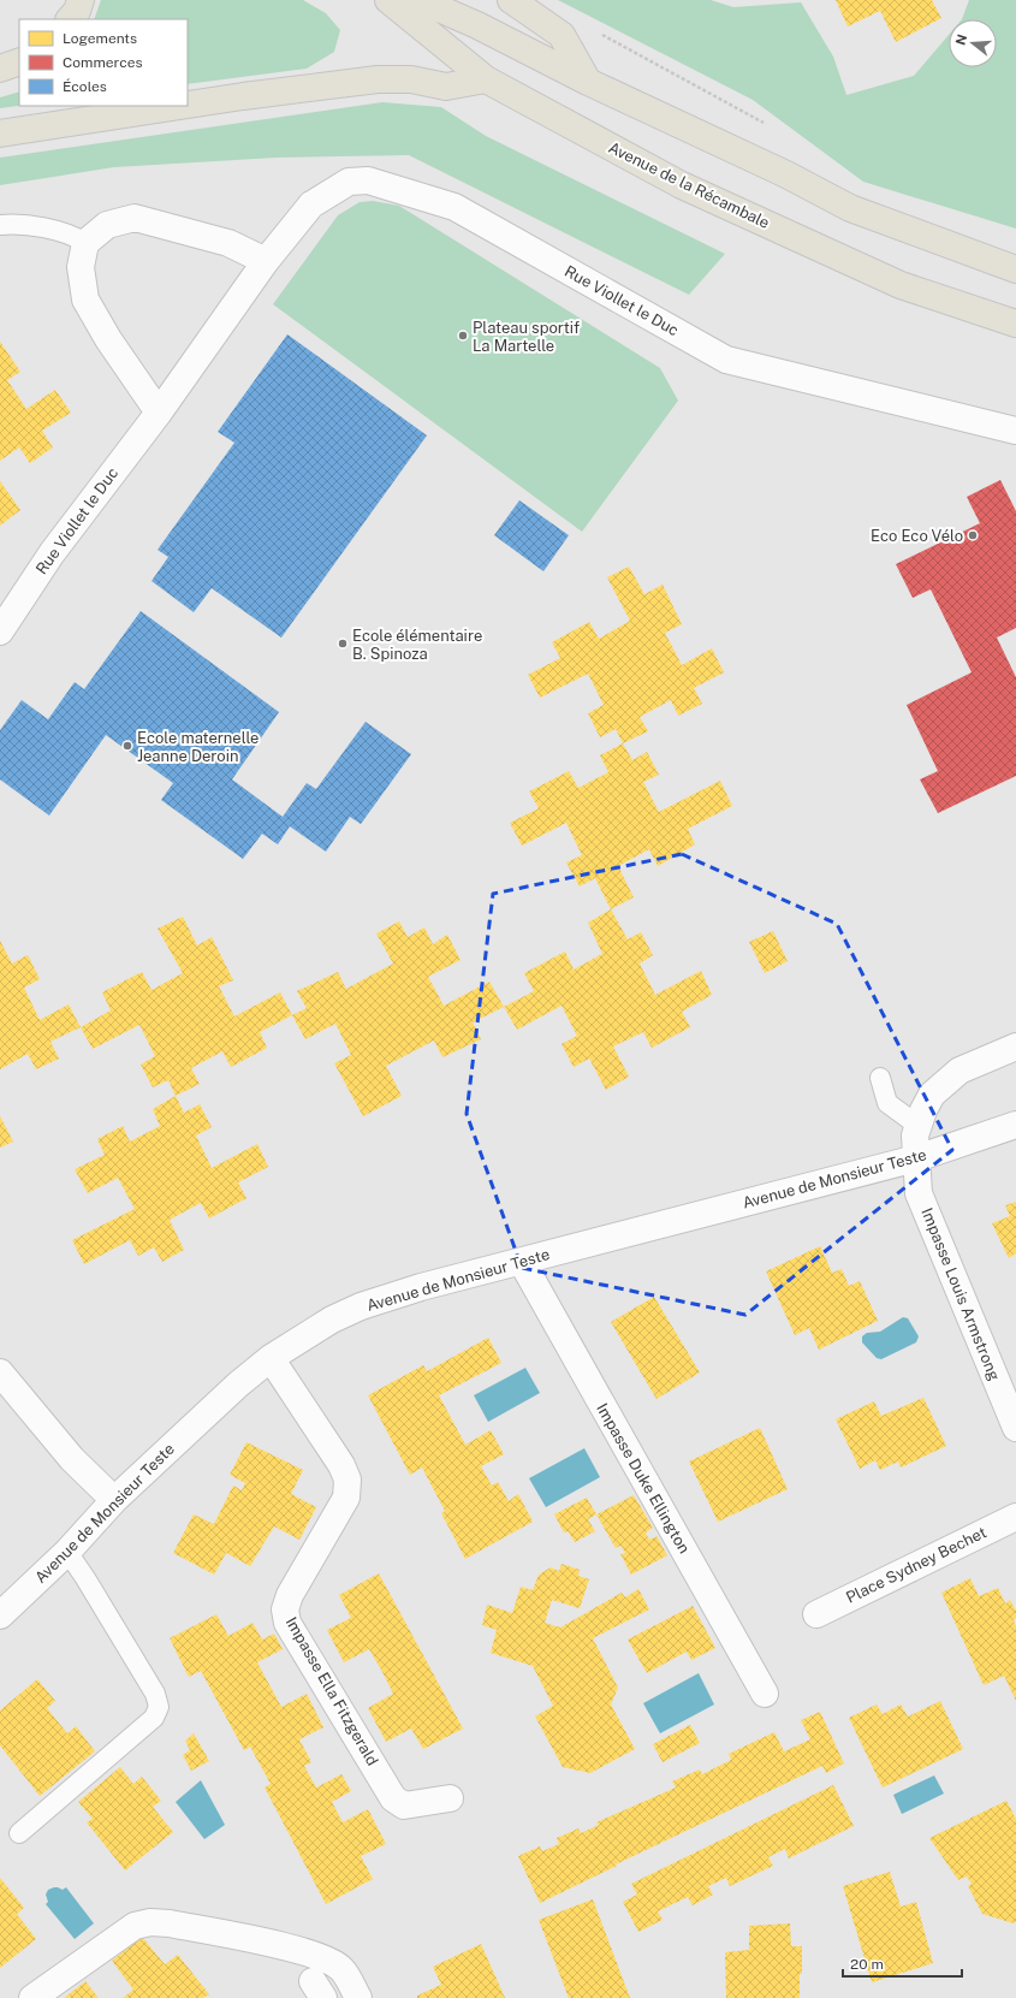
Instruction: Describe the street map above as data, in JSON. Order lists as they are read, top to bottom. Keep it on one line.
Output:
{"streets":{"main road":["Avenue de la Récambale"],"street":["Rue Viollet le Duc","Avenue de Monsieur Teste","Impasse Louis Armstrong","Impasse Duke Ellington","Place Sydney Bechet","Impasse Ella Fitzgerald"]},"crossings":[["Avenue de Monsieur Teste","Impasse Louis Armstrong"],["Avenue de Monsieur Teste","Impasse Duke Ellington"],["Avenue de Monsieur Teste","Impasse Ella Fitzgerald"]],"places":["Plateau sportif La Martelle","Eco Eco Vélo","Ecole élémentaire B. Spinoza","Ecole maternelle Jeanne Deroin"],"legend":["Logements","Commerces","Écoles"],"scale_bar":"20 m","north":"left"}
